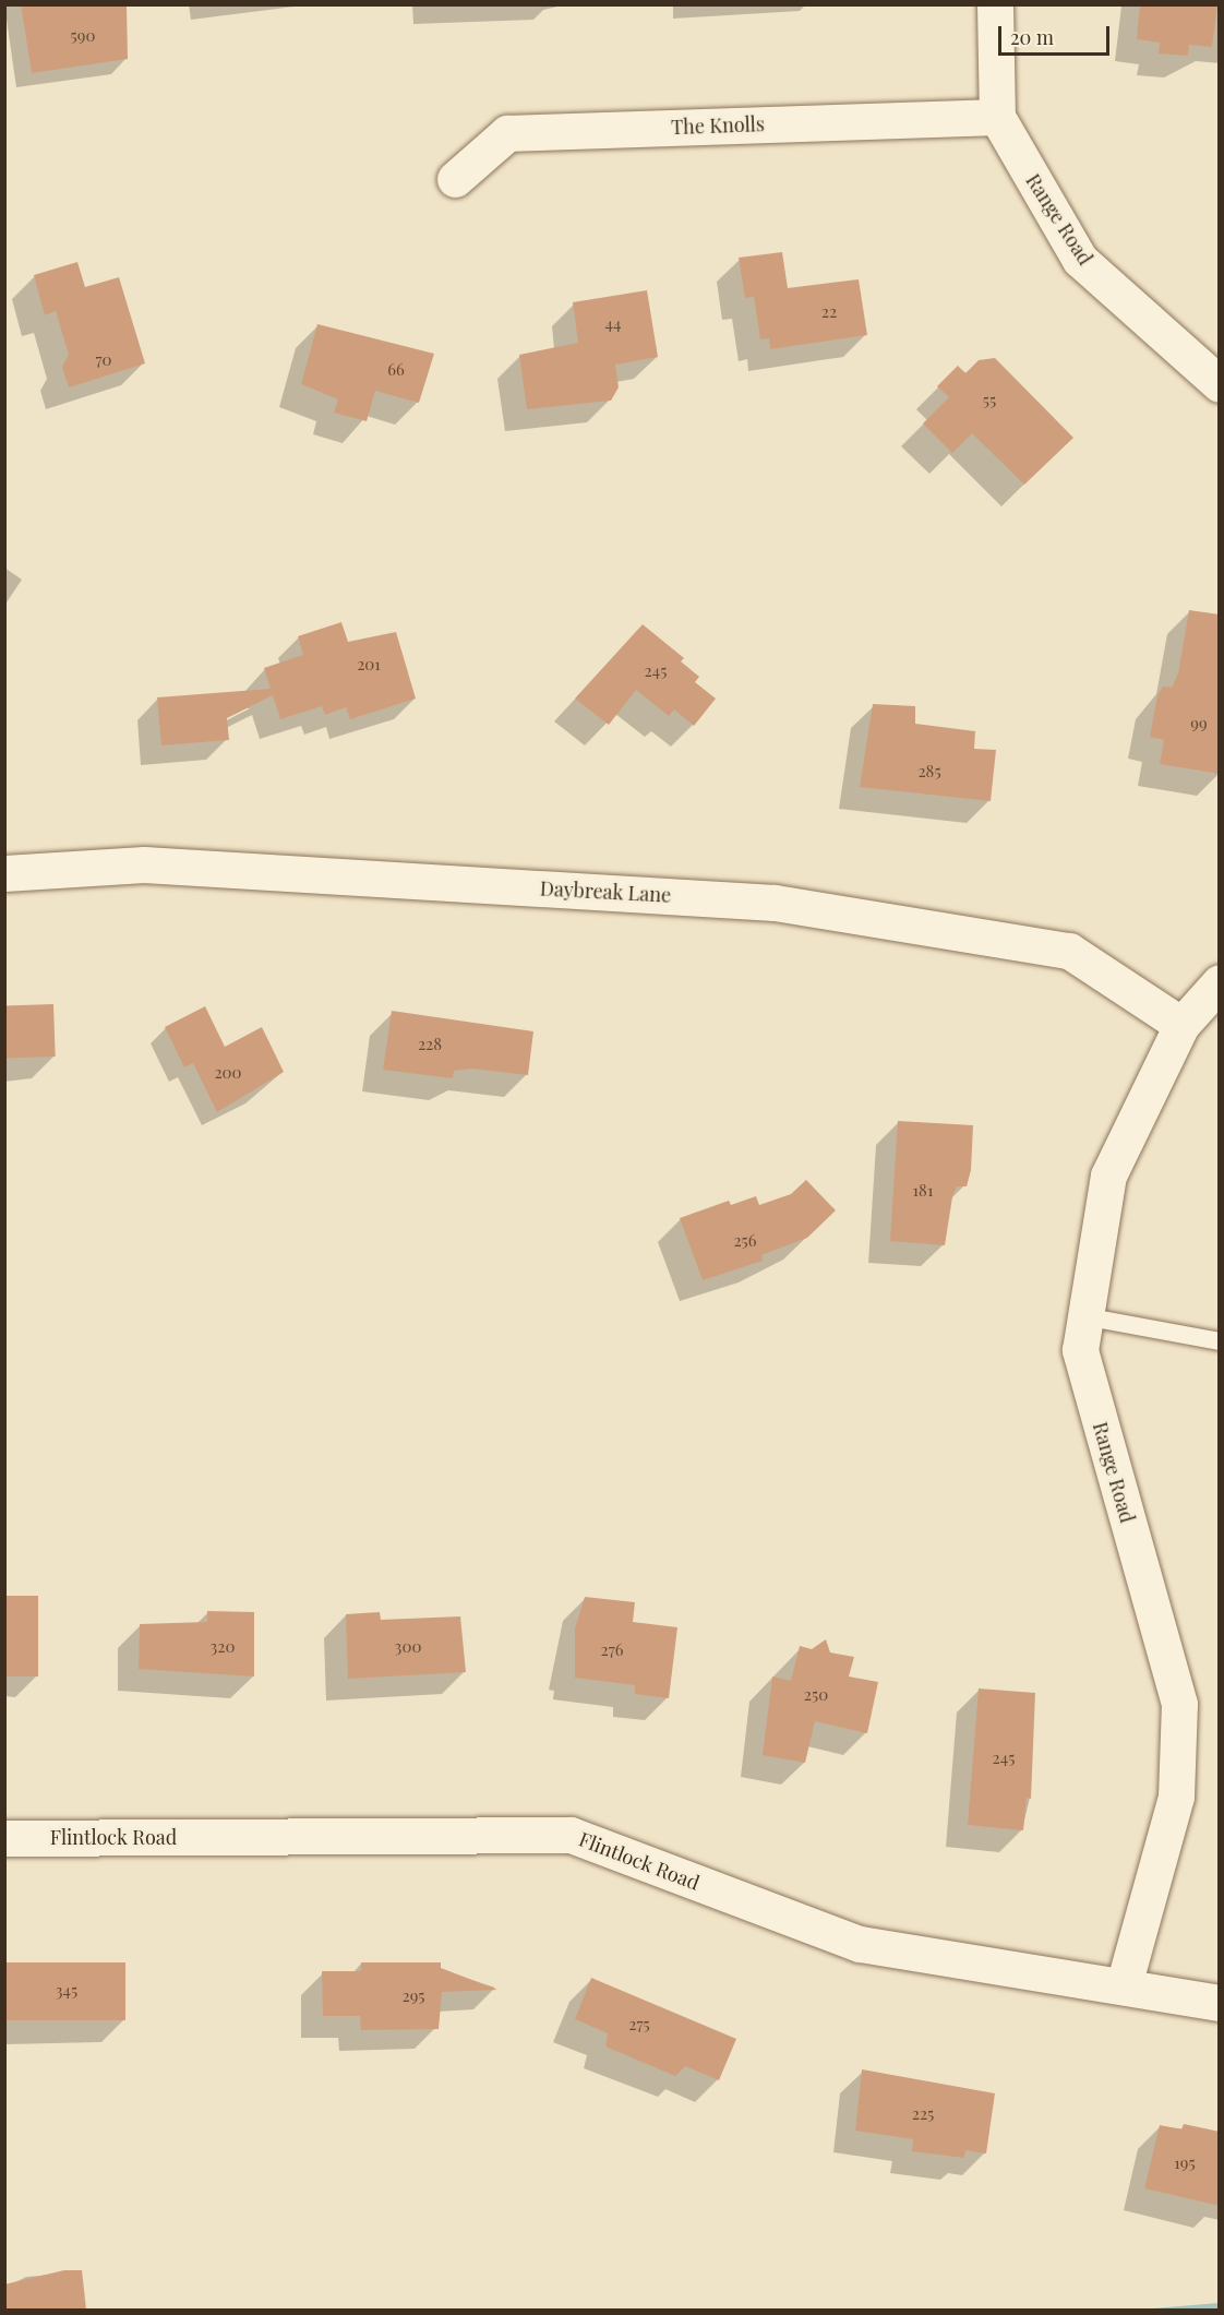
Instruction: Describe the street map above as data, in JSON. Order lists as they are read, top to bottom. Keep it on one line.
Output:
{"streets":{"street":["The Knolls","Range Road","Daybreak Lane","Flintlock Road"]},"crossings":[["The Knolls","Range Road"],["Range Road","Daybreak Lane"],["Range Road","Flintlock Road"]],"house_numbers":["590","22","44","70","66","55","201","245","99","285","228","200","181","256","320","300","276","250","245","345","295","275","225","195"],"scale_bar":"20 m"}
